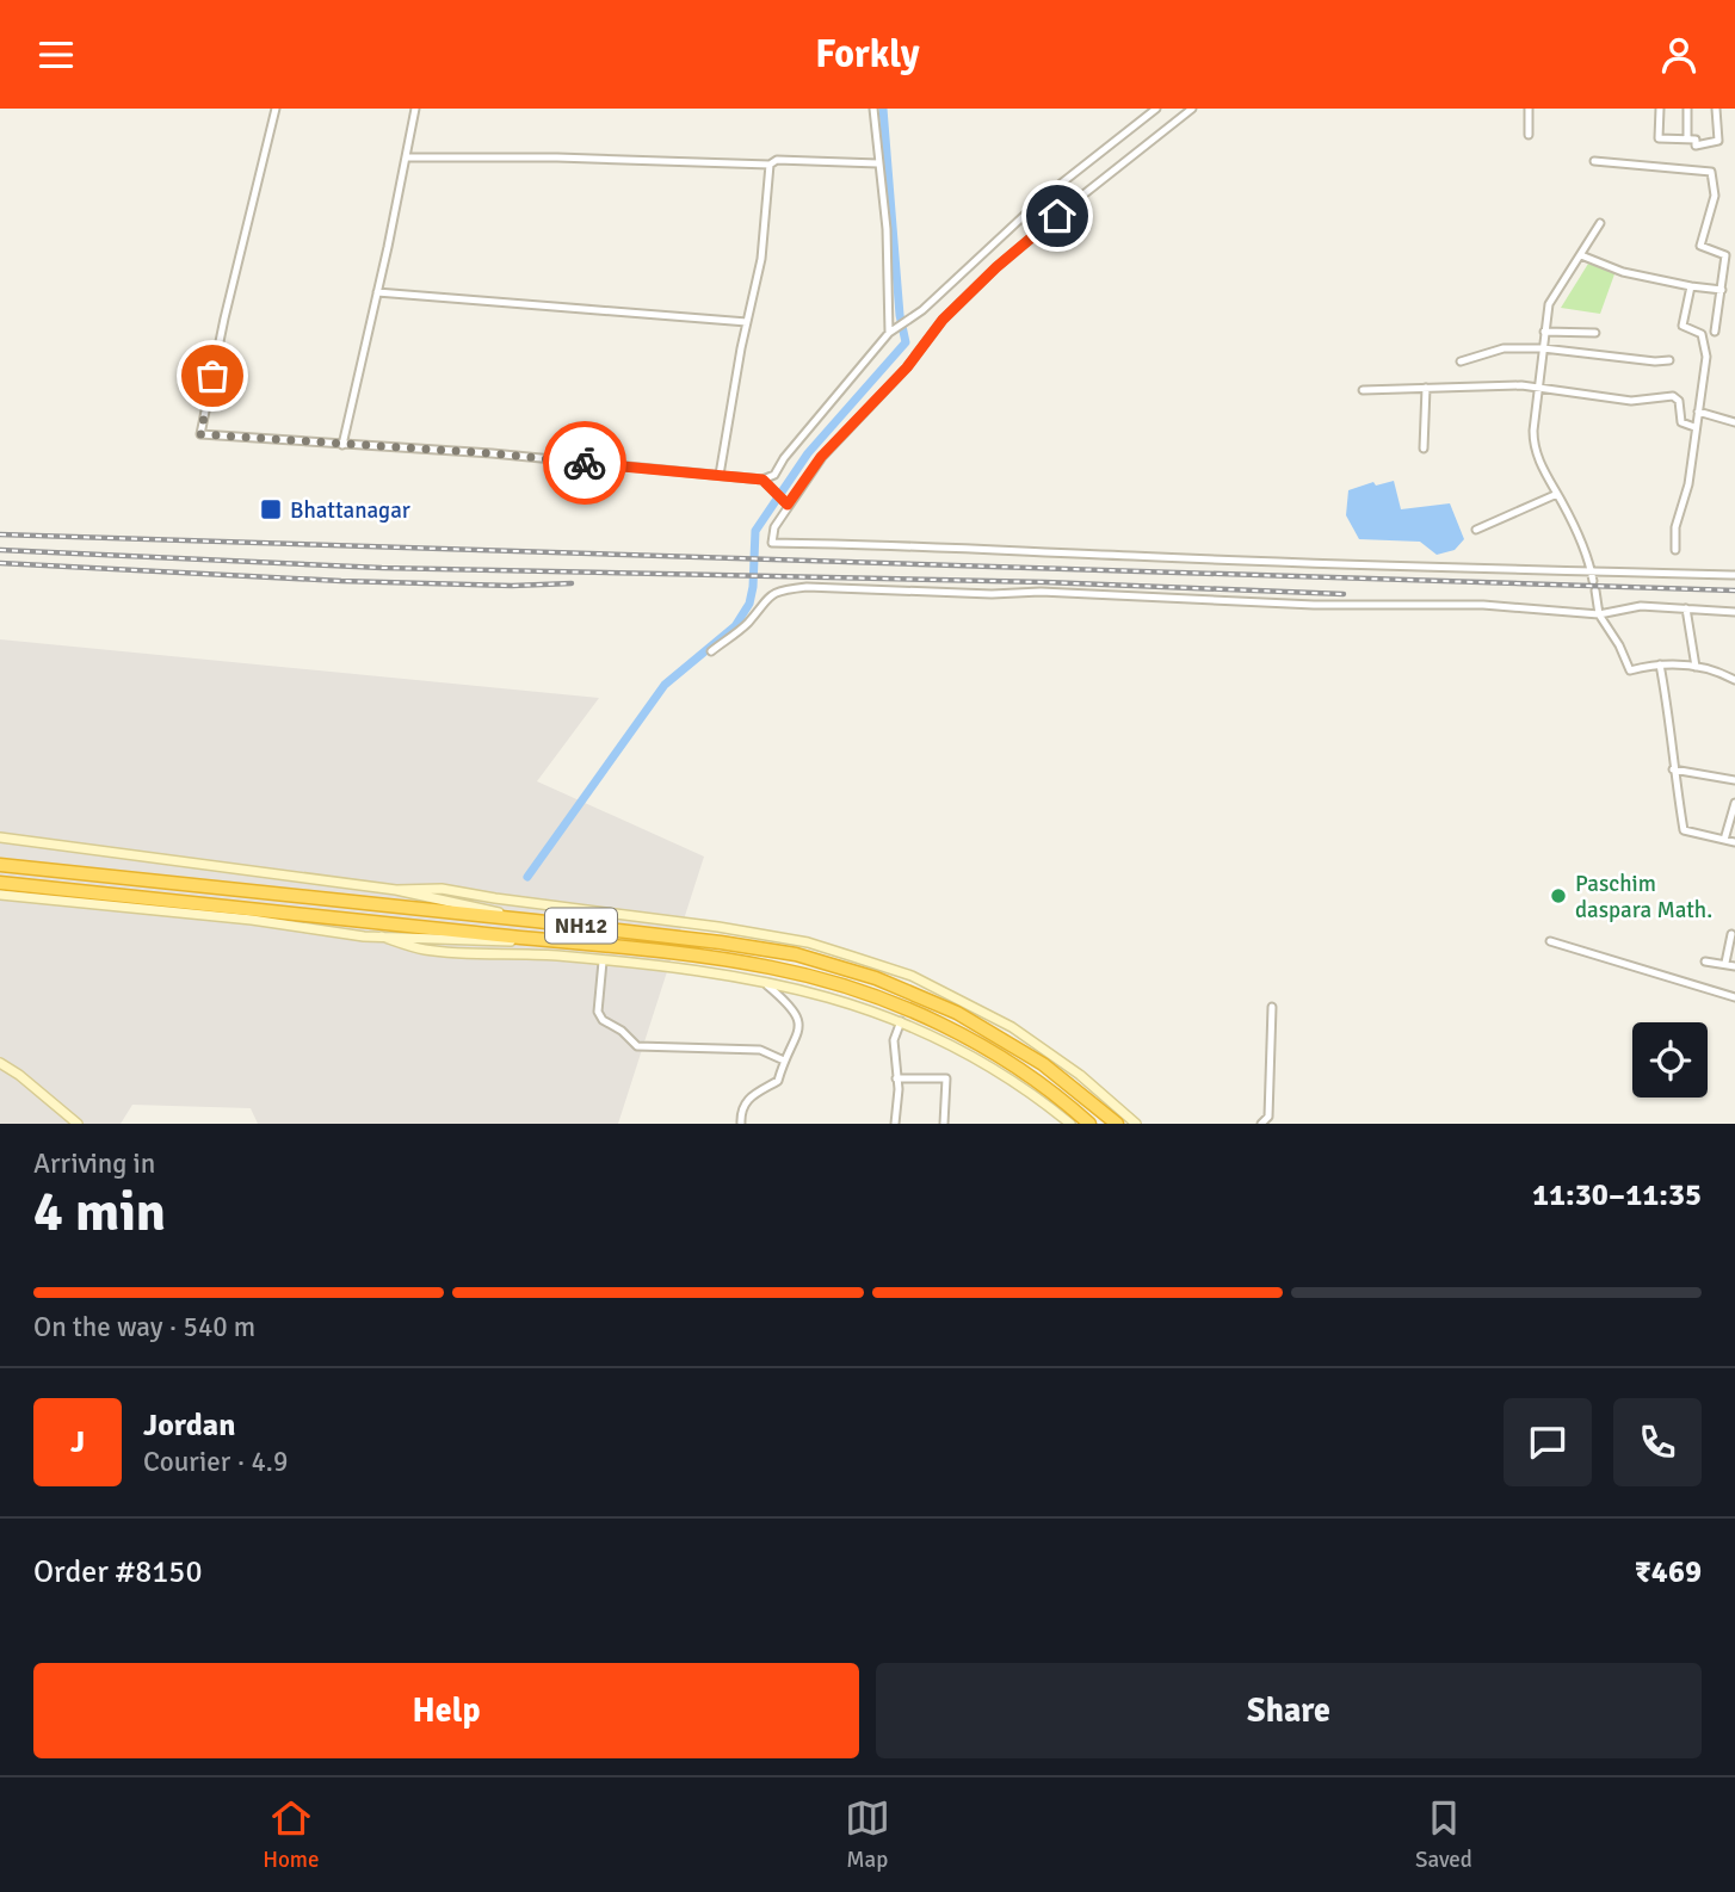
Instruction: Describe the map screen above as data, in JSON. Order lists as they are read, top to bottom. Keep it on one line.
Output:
{"streets":{"highway":["NH12"]},"places":{"transit":["Bhattanagar"],"other":["Paschim daspara Math."]},"page":{"header":"Forkly","heading":["4 min","Arriving in","11:30–11:35"],"panel":["Jordan","Courier · 4.9","Order #8150","₹469"],"bar":"On the way · 540 m","round":"J","buttons":["Help","Share"],"tabs":["Home","Map","Saved"]}}
